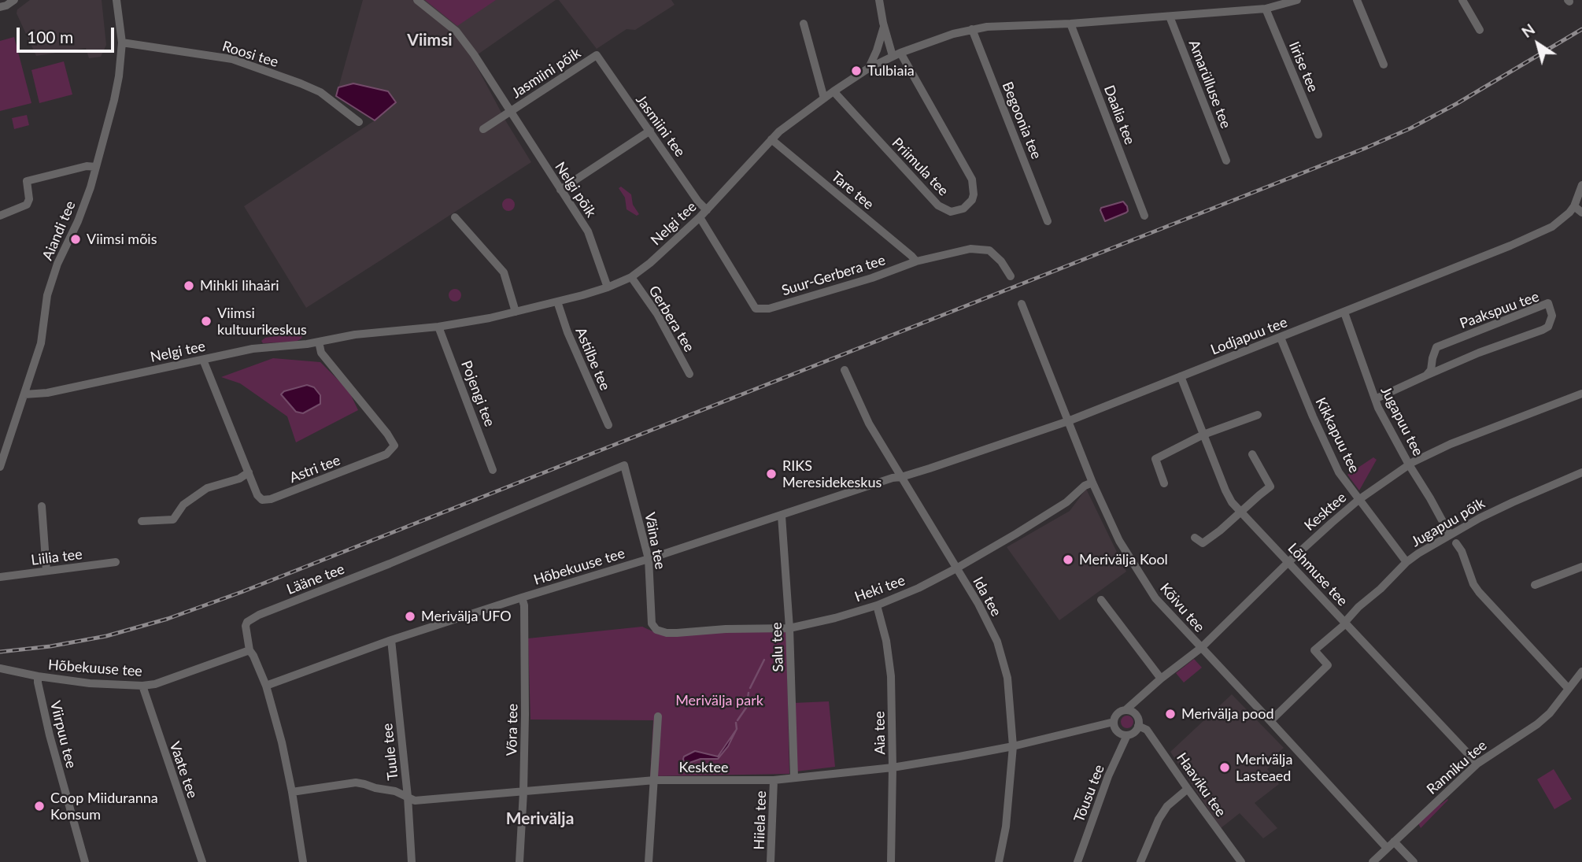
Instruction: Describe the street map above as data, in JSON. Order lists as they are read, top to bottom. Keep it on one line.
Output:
{"streets":{"street":["Roosi tee","Iirise tee","Jasmiini põik","Amarülluse tee","Daalia tee","Begoonia tee","Jasmiini tee","Priimula tee","Nelgi põik","Tare tee","Nelgi tee","Aiandi tee","Suur-Gerbera tee","Paakspuu tee","Gerbera tee","Lodjapuu tee","Astilbe tee","Pojengi tee","Jugapuu tee","Kikkapuu tee","Astri tee","Kesktee","Jugapuu põik","Väina tee","Liilia tee","Hõbekuuse tee","Lõhmuse tee","Lääne tee","Heki tee","Ida tee","Kõivu tee","Salu tee","Võra tee","Aia tee","Viirpuu tee","Tuule tee","Ranniku tee","Vaate tee","Haaviku tee","Tõusu tee","Hiiela tee"]},"crossings":[["Roosi tee","Aiandi tee"],["Iirise tee","Nelgi tee"],["Jasmiini põik","Jasmiini tee"],["Jasmiini põik","Nelgi põik"],["Amarülluse tee","Nelgi tee"],["Daalia tee","Nelgi tee"],["Begoonia tee","Nelgi tee"],["Jasmiini tee","Nelgi tee"],["Priimula tee","Nelgi tee"],["Nelgi põik","Nelgi tee"],["Tare tee","Nelgi tee"],["Tare tee","Suur-Gerbera tee"],["Nelgi tee","Aiandi tee"],["Nelgi tee","Suur-Gerbera tee"],["Nelgi tee","Gerbera tee"],["Nelgi tee","Astilbe tee"],["Nelgi tee","Pojengi tee"],["Nelgi tee","Astri tee"],["Paakspuu tee","Jugapuu tee"],["Lodjapuu tee","Jugapuu tee"],["Lodjapuu tee","Kikkapuu tee"],["Lodjapuu tee","Hõbekuuse tee"],["Lodjapuu tee","Lõhmuse tee"],["Lodjapuu tee","Ida tee"],["Lodjapuu tee","Kõivu tee"],["Jugapuu tee","Kesktee"],["Jugapuu tee","Jugapuu põik"],["Kikkapuu tee","Kesktee"],["Kikkapuu tee","Jugapuu põik"],["Kesktee","Lõhmuse tee"],["Kesktee","Lääne tee"],["Kesktee","Ida tee"],["Kesktee","Kõivu tee"],["Kesktee","Salu tee"],["Kesktee","Võra tee"],["Kesktee","Aia tee"],["Kesktee","Tuule tee"],["Kesktee","Haaviku tee"],["Kesktee","Tõusu tee"],["Kesktee","Hiiela tee"],["Jugapuu põik","Lõhmuse tee"],["Jugapuu põik","Kõivu tee"],["Väina tee","Hõbekuuse tee"],["Väina tee","Lääne tee"],["Väina tee","Heki tee"],["Hõbekuuse tee","Lääne tee"],["Hõbekuuse tee","Ida tee"],["Hõbekuuse tee","Salu tee"],["Hõbekuuse tee","Võra tee"],["Hõbekuuse tee","Viirpuu tee"],["Hõbekuuse tee","Tuule tee"],["Hõbekuuse tee","Vaate tee"],["Lõhmuse tee","Ranniku tee"],["Heki tee","Ida tee"],["Heki tee","Kõivu tee"],["Heki tee","Salu tee"],["Heki tee","Aia tee"],["Kõivu tee","Ranniku tee"],["Haaviku tee","Tõusu tee"]],"districts":["Viimsi","Merivälja"],"parks":["Merivälja park"],"places":["Tulbiaia","Viimsi mõis","Mihkli lihaäri","Viimsi kultuurikeskus","RIKS Meresidekeskus","Merivälja Kool","Merivälja UFO","Merivälja pood","Merivälja Lasteaed","Coop Miiduranna Konsum"],"scale_bar":"100 m","north":"top left"}
